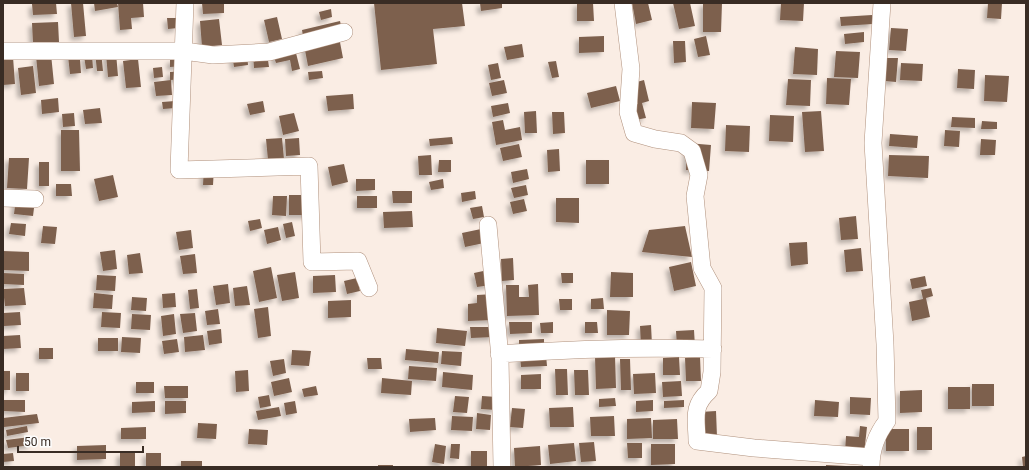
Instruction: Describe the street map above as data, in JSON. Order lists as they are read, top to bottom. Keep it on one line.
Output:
{"scale_bar":"50 m"}
